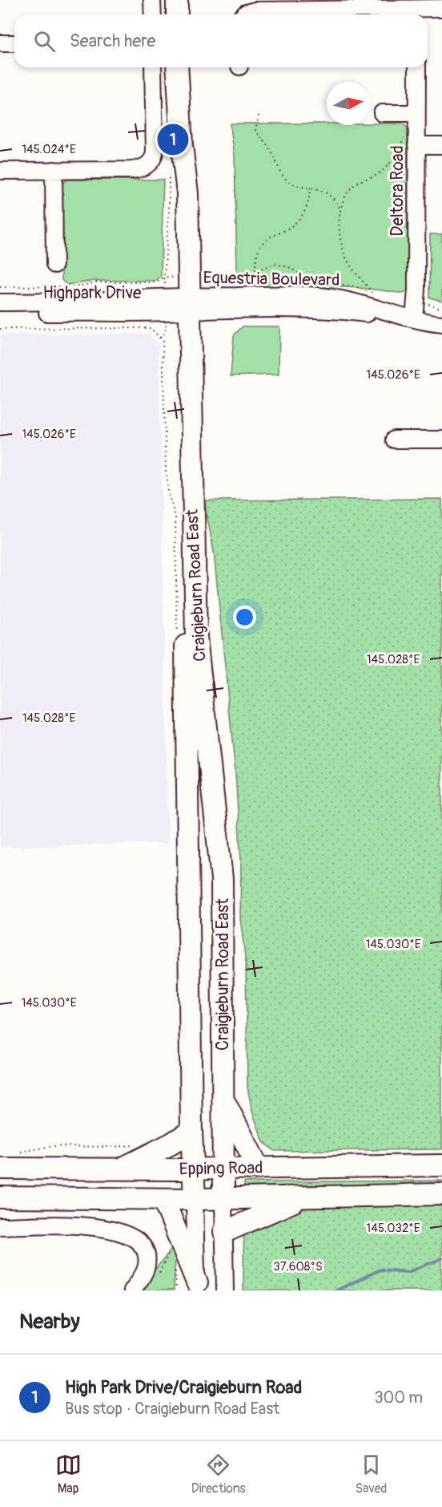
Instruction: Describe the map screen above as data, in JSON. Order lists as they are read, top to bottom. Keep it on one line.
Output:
{"streets":{"main road":["Craigieburn Road East","Epping Road"],"street":["Deltora Road","Equestria Boulevard","Highpark Drive"]},"crossings":[["Deltora Road","Equestria Boulevard"],["Equestria Boulevard","Highpark Drive"],["Equestria Boulevard","Craigieburn Road East"],["Highpark Drive","Craigieburn Road East"],["Craigieburn Road East","Epping Road"]],"north":"right","page":{"search":"Search here","pins":"1","heading":"Nearby","list":[{"mark":"1","name":"High Park Drive/Craigieburn Road","note":"Bus stop · Craigieburn Road East","value":"300 m"}],"nav":["Map","Directions","Saved"]},"coordinates":["145.024°E","145.026°E","145.028°E","145.030°E","145.032°E","37.608°S"]}
